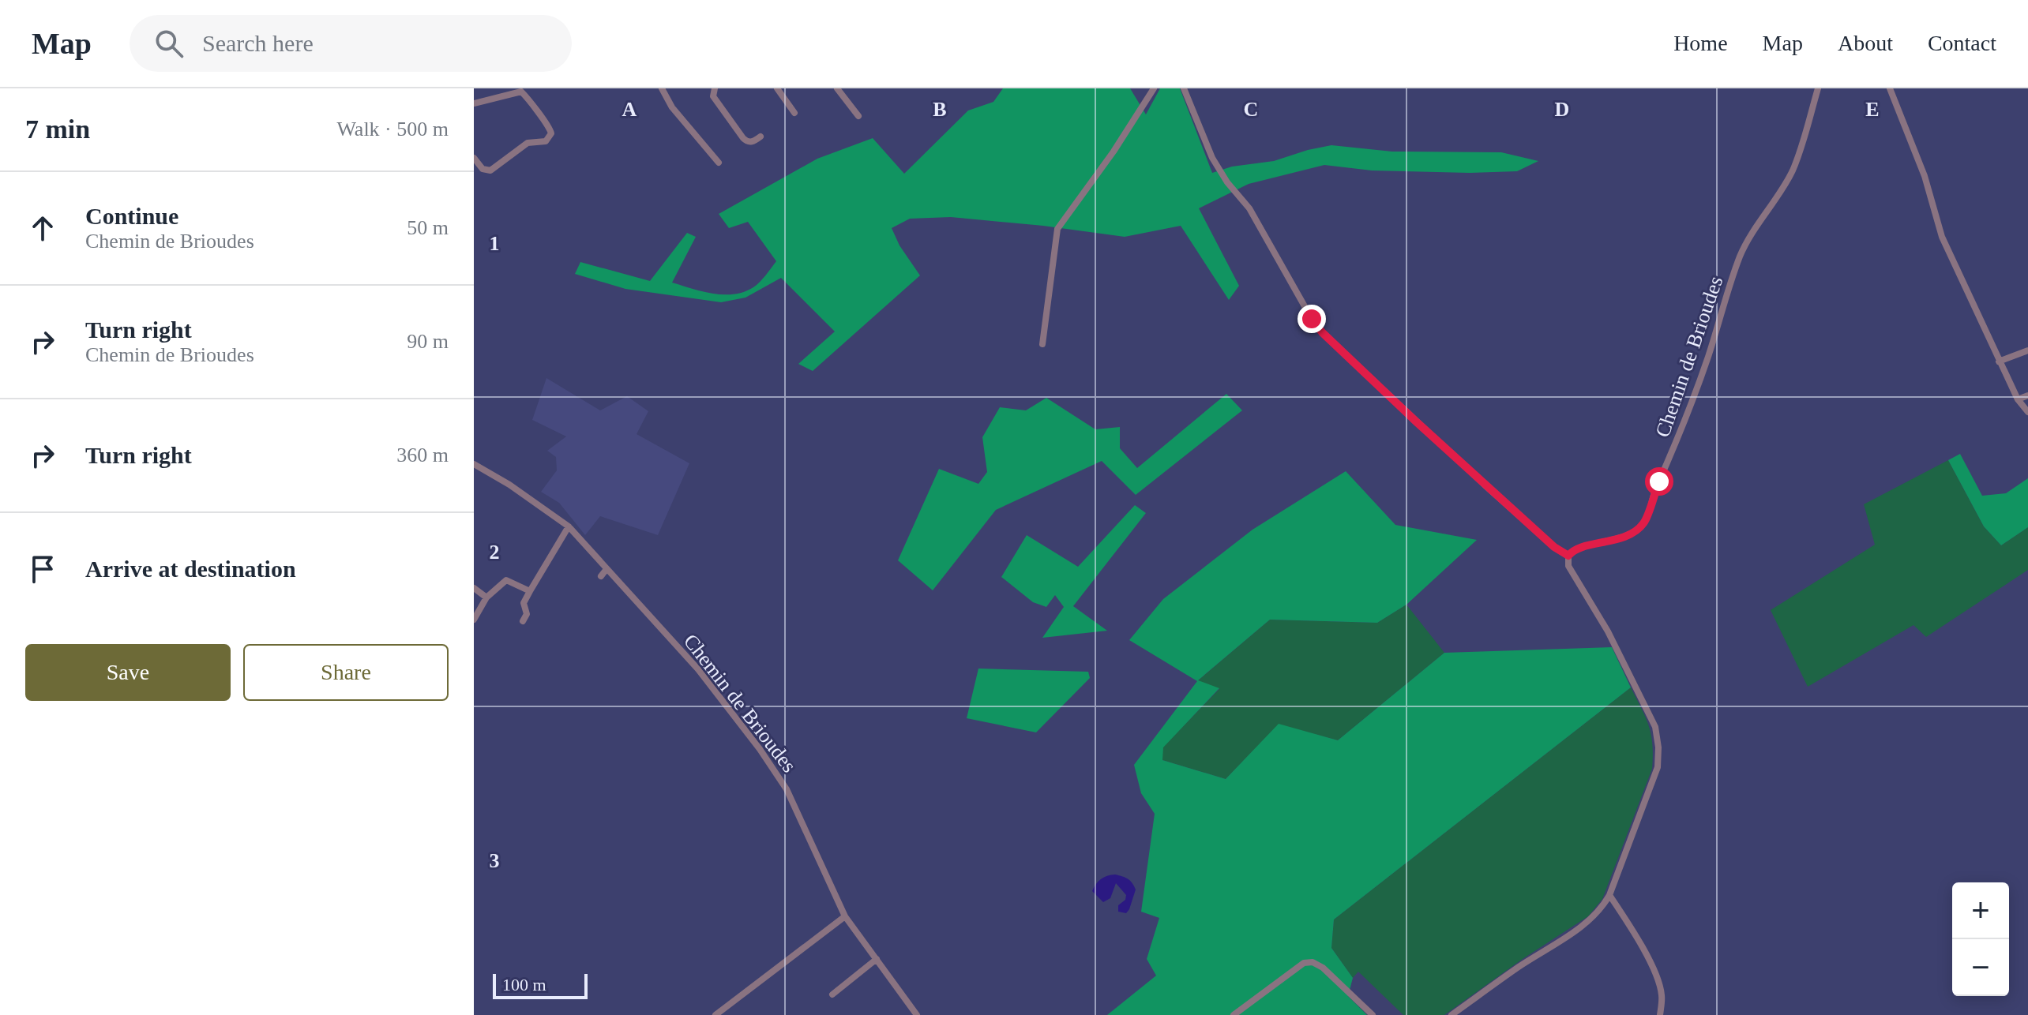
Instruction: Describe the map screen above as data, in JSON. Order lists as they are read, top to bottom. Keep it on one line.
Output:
{"streets":{"street":["Chemin de Brioudes"]},"scale_bar":"100 m","page":{"header":"Map","search":"Search here","nav":["Home","Map","About","Contact"],"heading":["7 min","Walk · 500 m"],"list":[["Continue","Chemin de Brioudes","50 m"],["Turn right","Chemin de Brioudes","90 m"],["Turn right","360 m"],"Arrive at destination"],"buttons":["Save","Share"],"map_buttons":["+","−"],"scale":"100 m"},"grid":{"columns":["A","B","C","D","E"],"rows":["1","2","3"]}}
